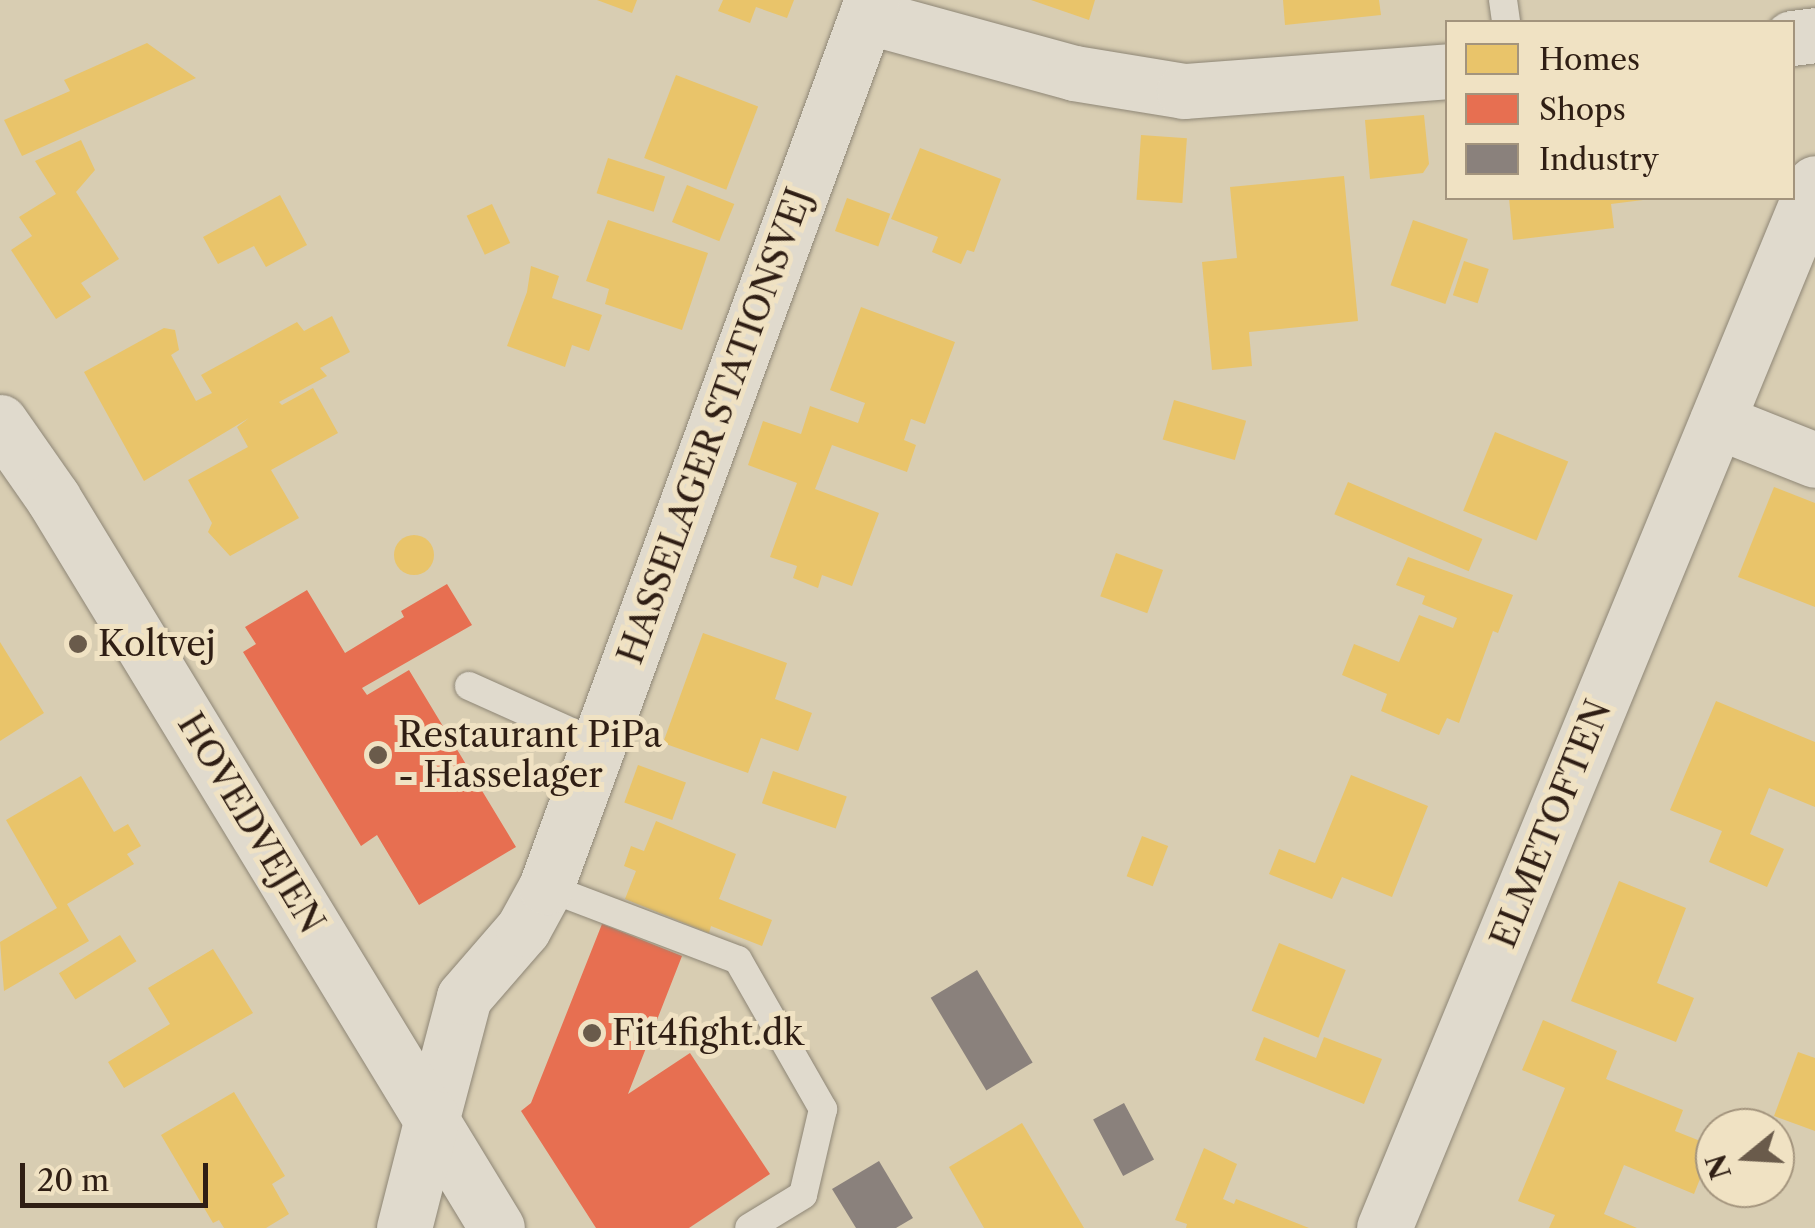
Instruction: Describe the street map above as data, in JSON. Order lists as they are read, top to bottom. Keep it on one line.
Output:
{"streets":{"street":["HASSELAGER STATIONSVEJ","HOVEDVEJEN","ELMETOFTEN"]},"crossings":[["HASSELAGER STATIONSVEJ","HOVEDVEJEN"]],"places":["Koltvej","Restaurant PiPa - Hasselager","Fit4fight.dk"],"legend":["Homes","Shops","Industry"],"scale_bar":"20 m","north":"left"}
